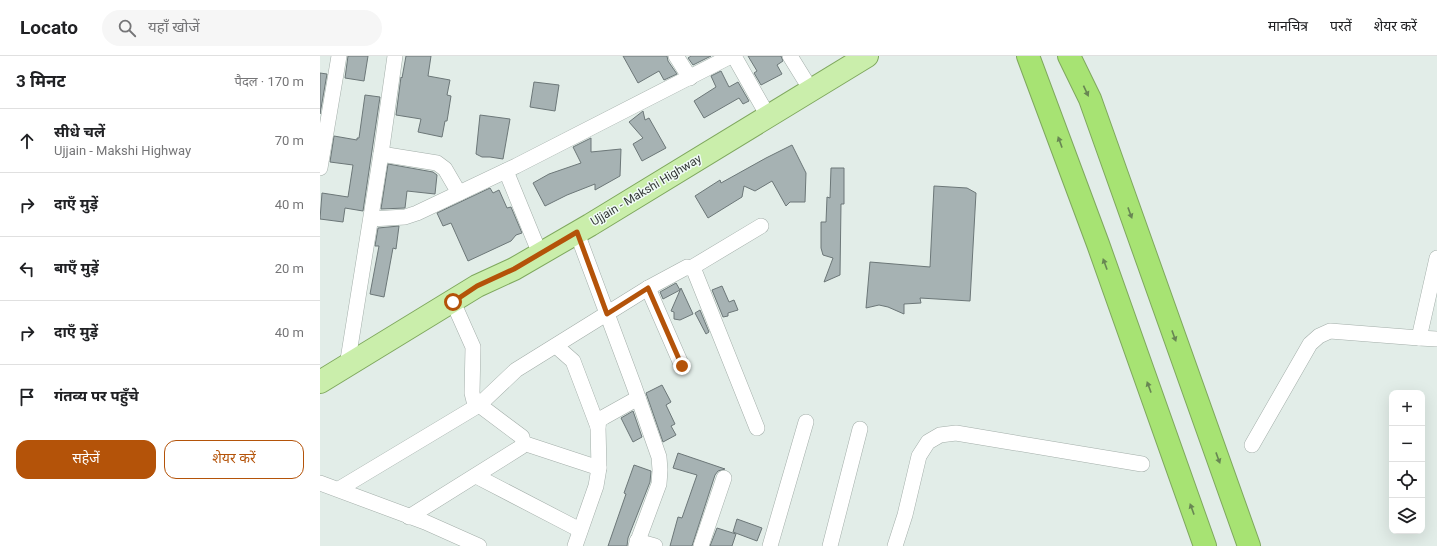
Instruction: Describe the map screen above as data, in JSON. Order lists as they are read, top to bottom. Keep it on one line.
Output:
{"streets":{"main road":["Ujjain - Makshi Highway"]},"page":{"header":"Locato","search":"यहाँ खोजें","nav":["मानचित्र","परतें","शेयर करें"],"heading":["3 मिनट","पैदल · 170 m"],"list":[["सीधे चलें","Ujjain - Makshi Highway","70 m"],["दाएँ मुड़ें","40 m"],["बाएँ मुड़ें","20 m"],["दाएँ मुड़ें","40 m"],"गंतव्य पर पहुँचे"],"map_buttons":["+","−"],"buttons":["सहेजें","शेयर करें"]}}
